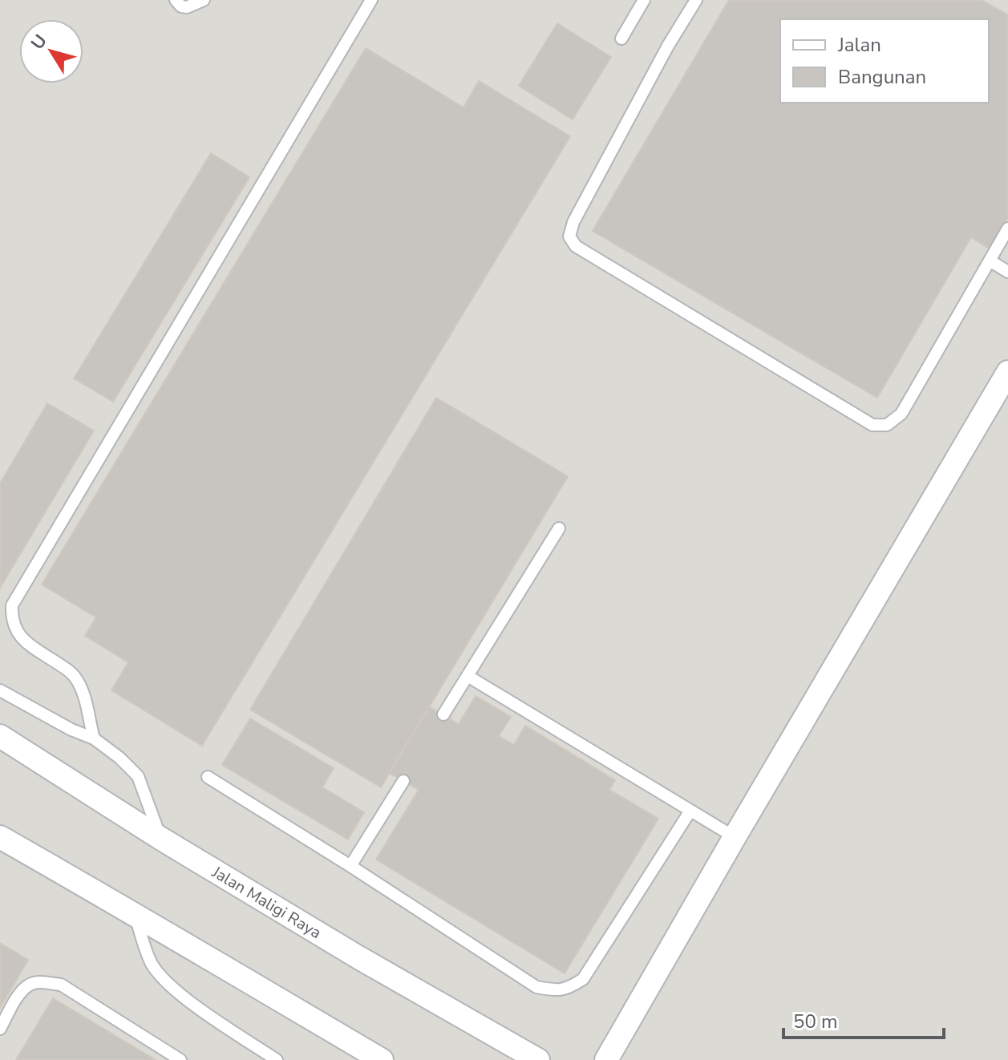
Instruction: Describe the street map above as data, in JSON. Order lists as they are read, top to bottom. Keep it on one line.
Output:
{"streets":{"street":["Jalan Maligi Raya"]},"legend":["Jalan","Bangunan"],"scale_bar":"50 m","north":"top left"}
